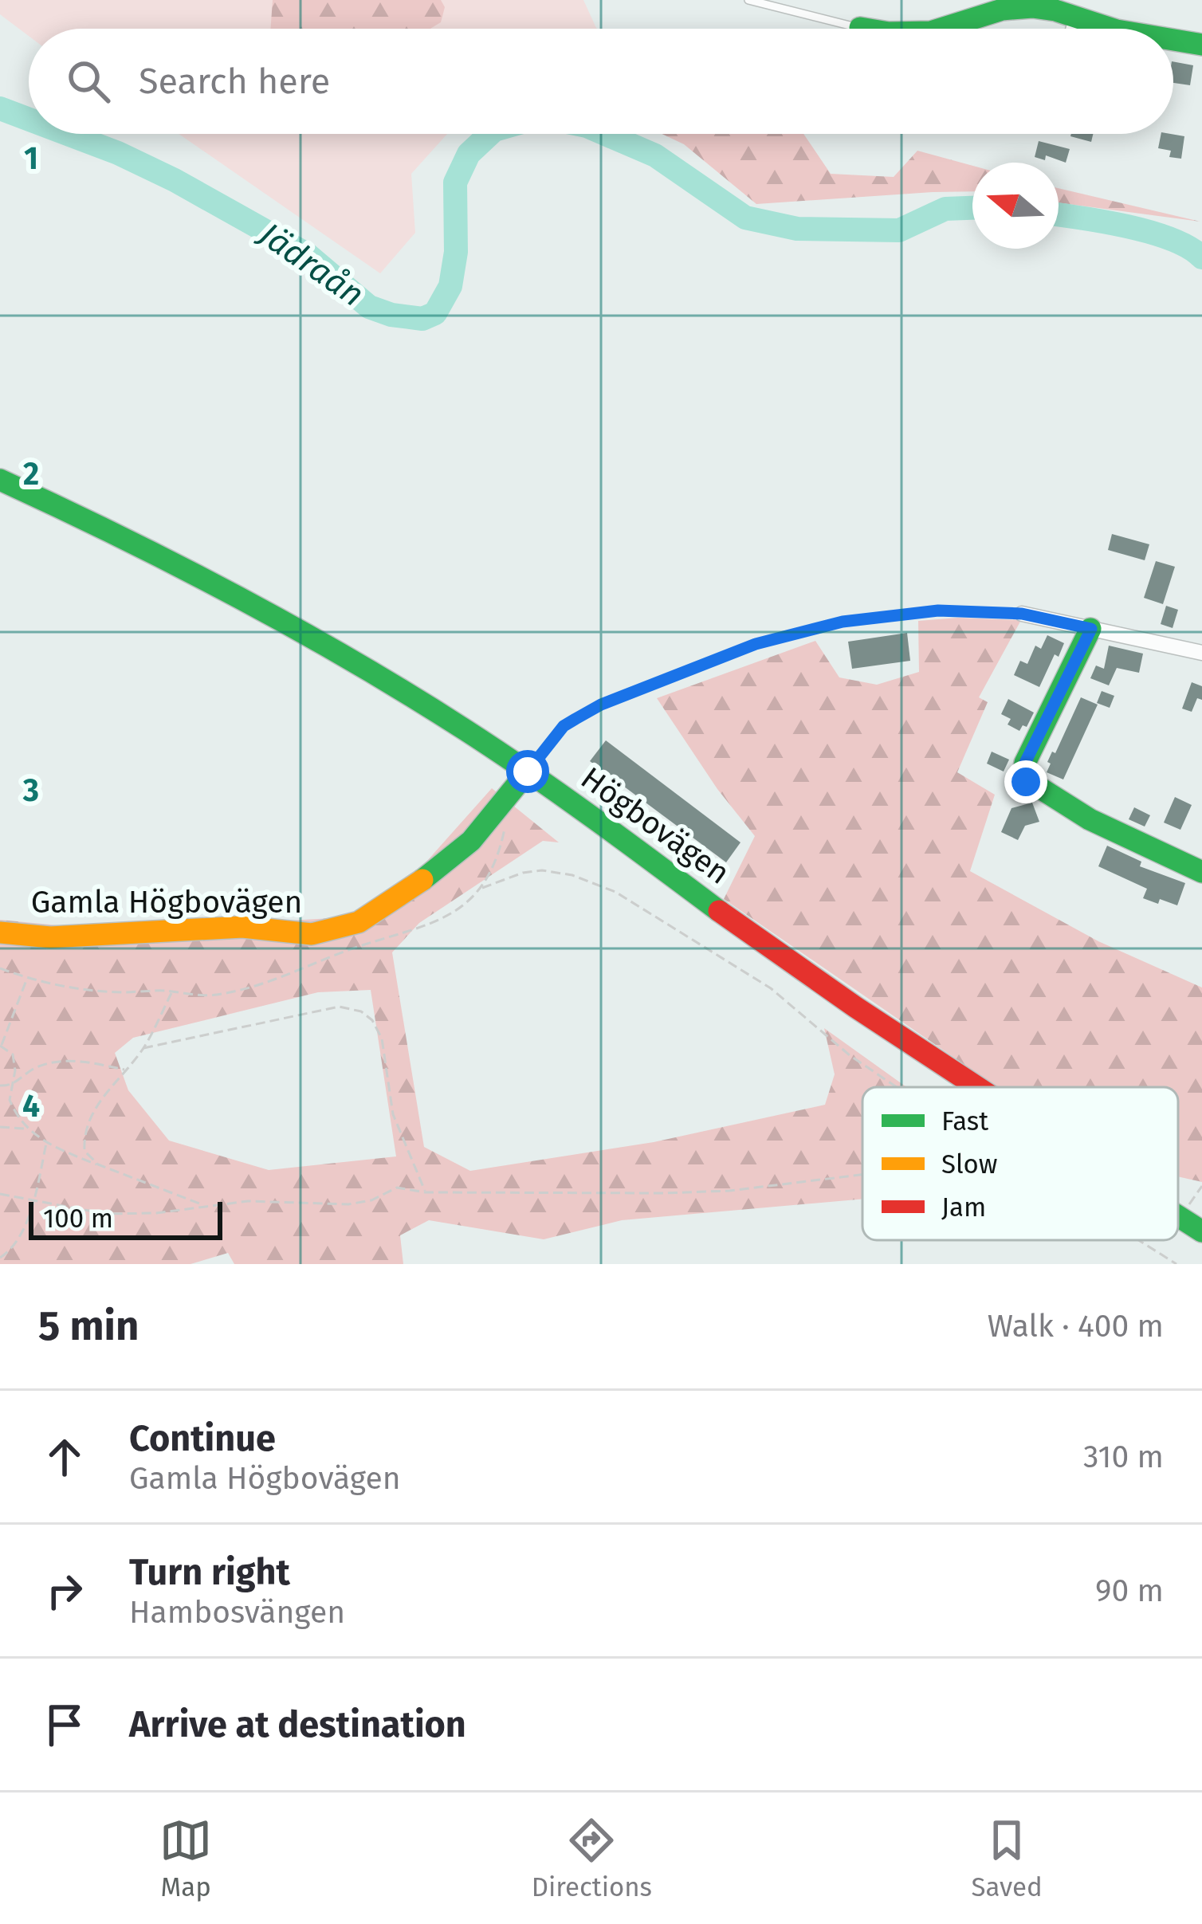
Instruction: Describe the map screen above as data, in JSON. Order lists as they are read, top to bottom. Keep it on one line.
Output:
{"streets":{"main road":["Högbovägen","Gamla Högbovägen"]},"crossings":[["Högbovägen","Gamla Högbovägen"]],"water":["Jädraån"],"legend":["Fast","Slow","Jam"],"scale_bar":"100 m","north":"left","page":{"search":"Search here","scale":"100 m","heading":["5 min","Walk · 400 m"],"list":[["Continue","Gamla Högbovägen","310 m"],["Turn right","Hambosvängen","90 m"],"Arrive at destination"],"nav":["Map","Directions","Saved"]},"grid":{"rows":["1","2","3","4"]}}
